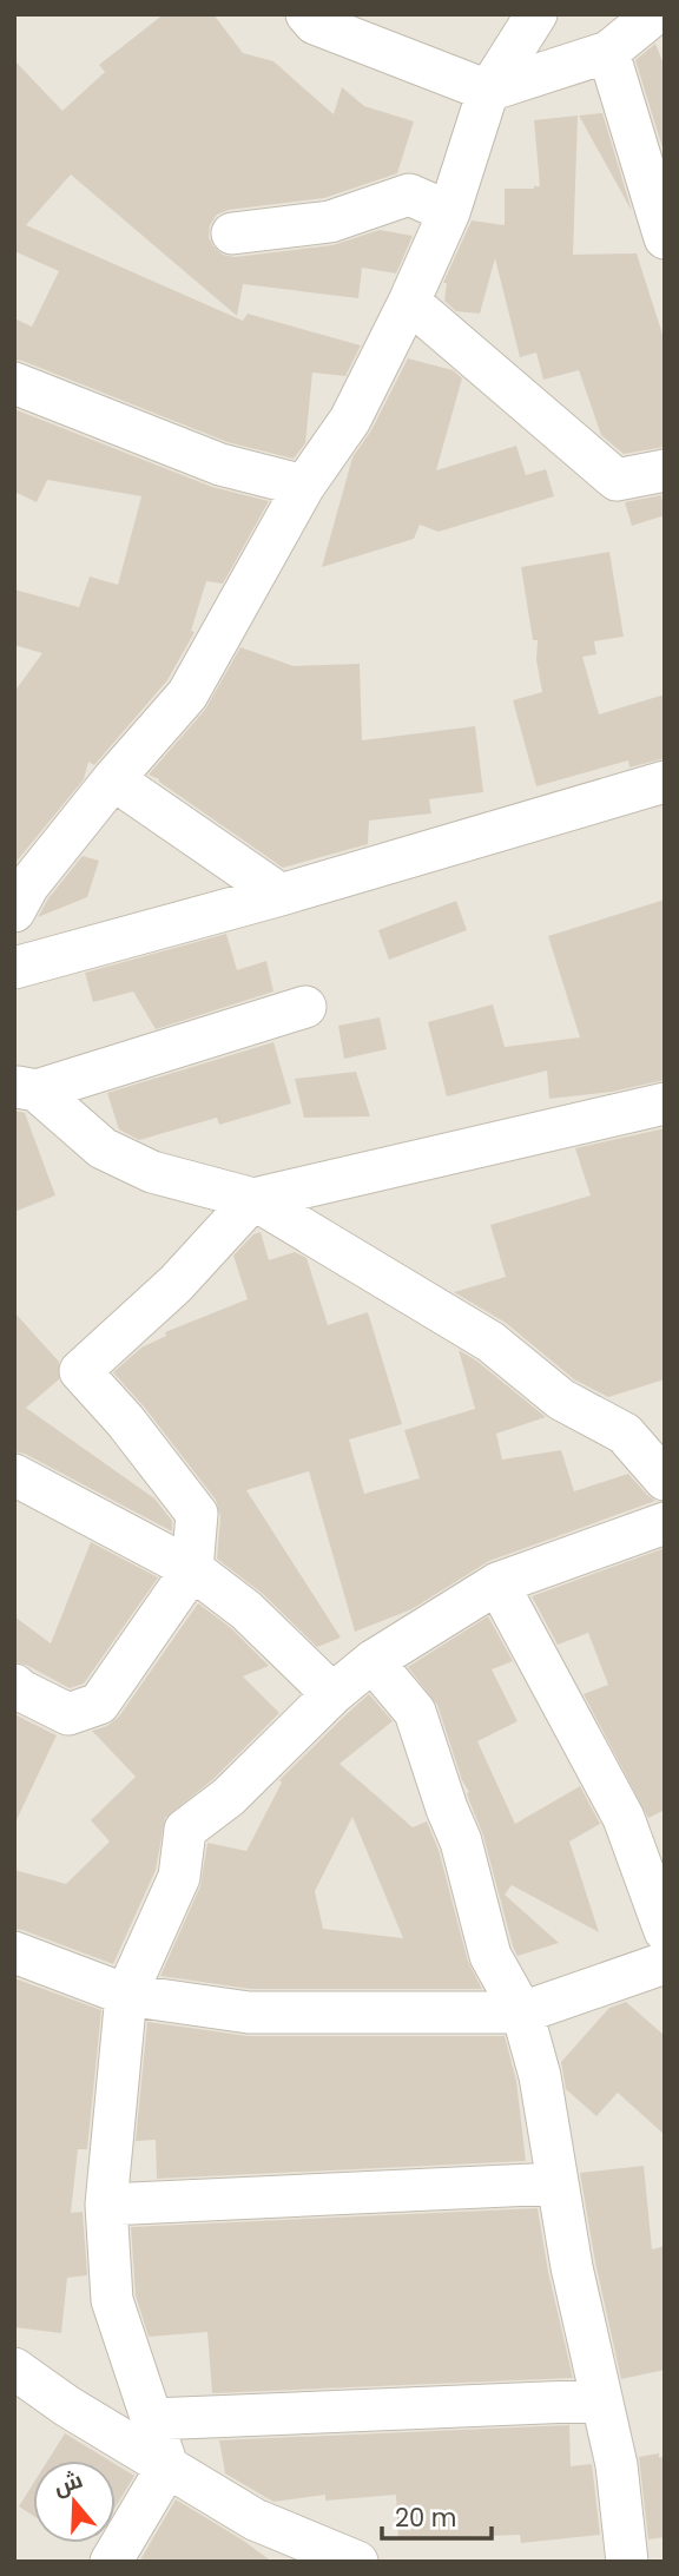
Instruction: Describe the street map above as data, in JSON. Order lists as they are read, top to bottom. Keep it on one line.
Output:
{"scale_bar":"20 m","north":"top"}
